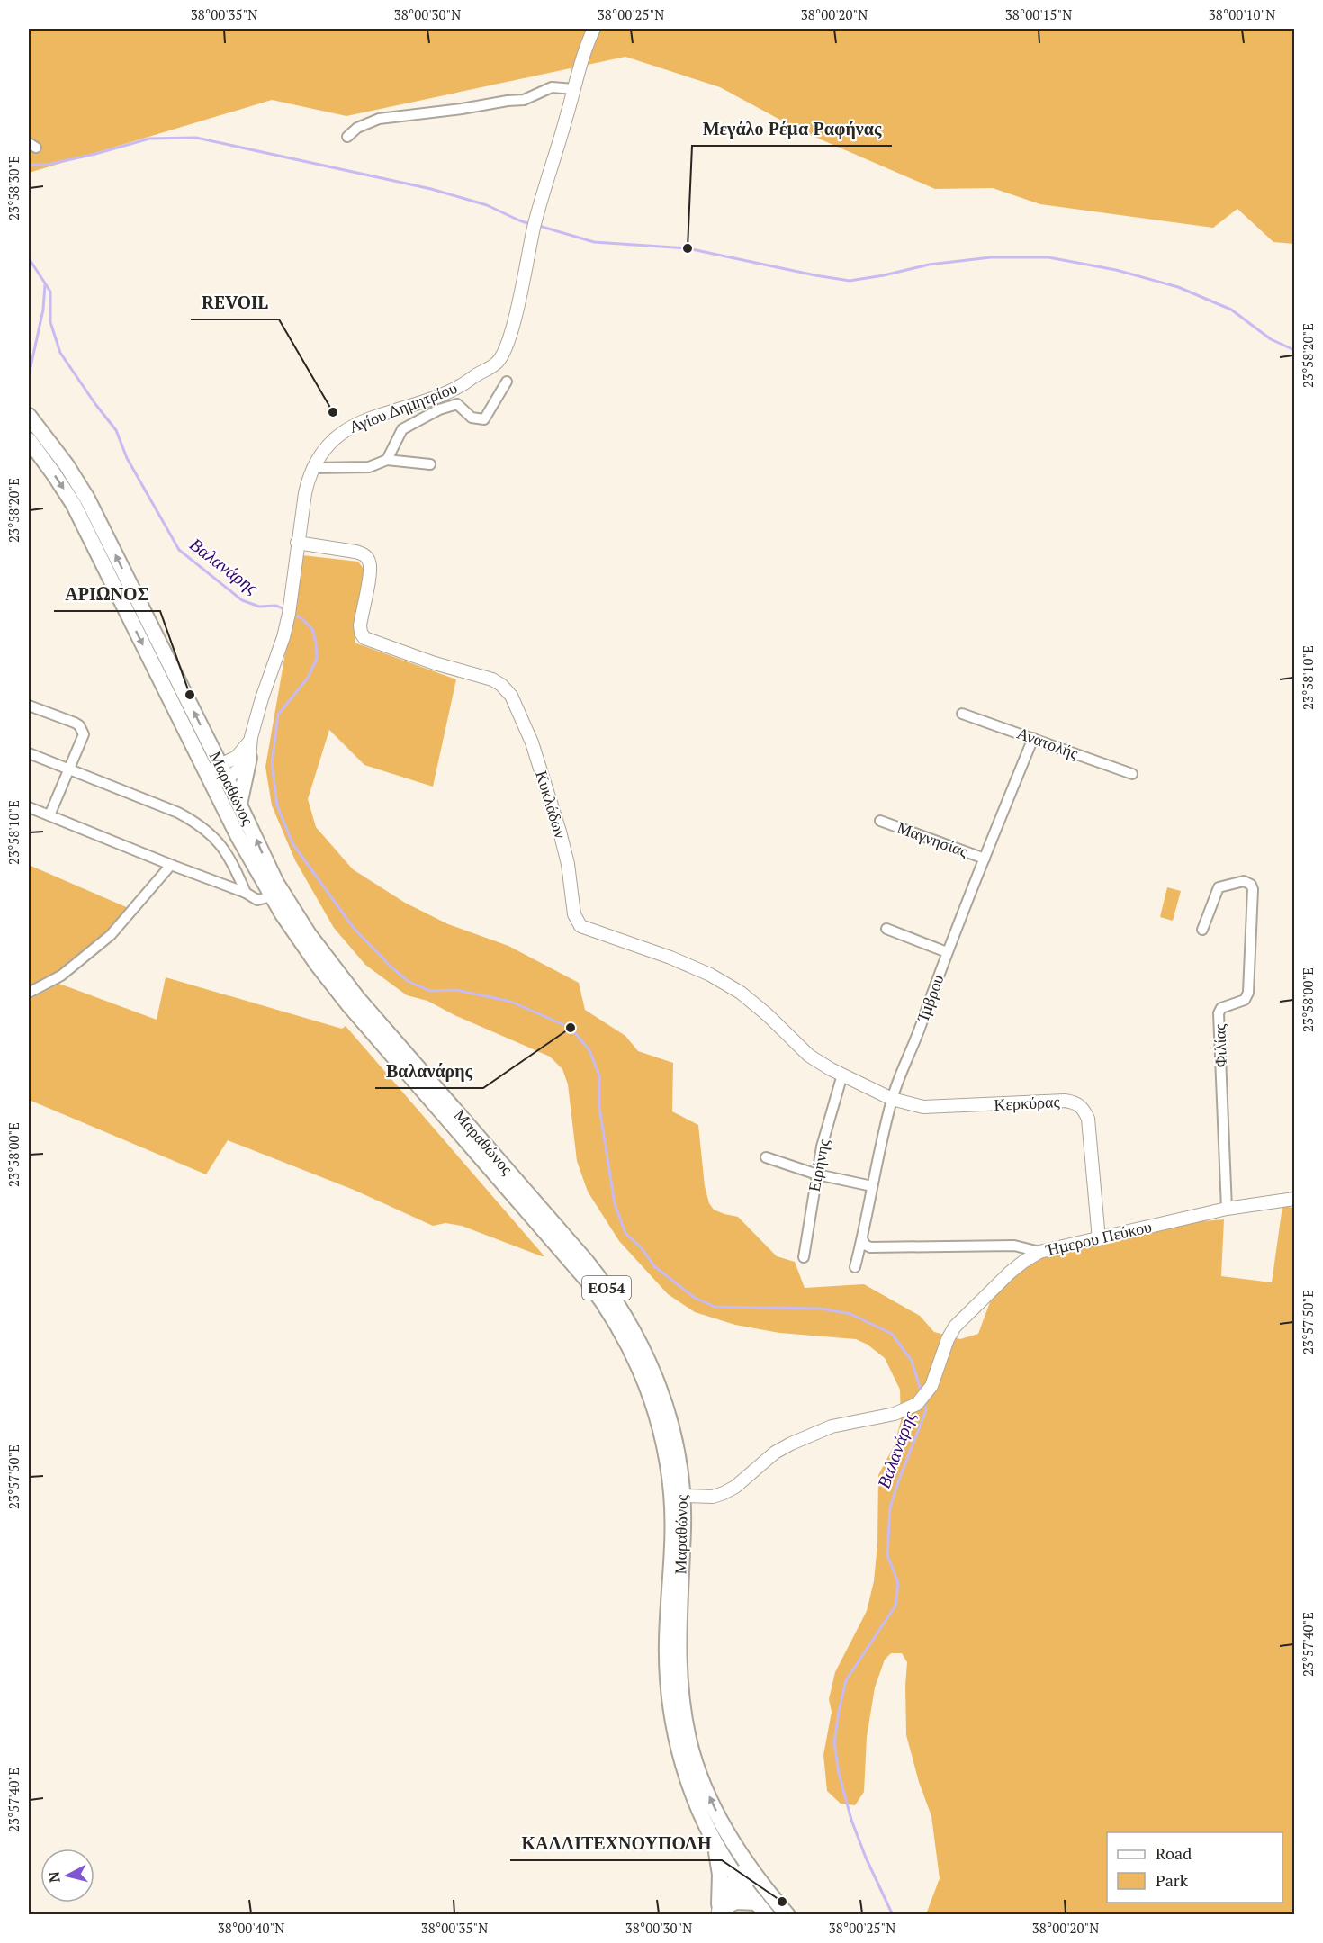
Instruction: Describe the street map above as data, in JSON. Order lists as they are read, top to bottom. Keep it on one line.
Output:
{"streets":{"main road":["Μαραθώνος","ΕΟ54"],"street":["Αγίου Δημητρίου","Ανατολής","Κυκλάδων","Μαγνησίας","Ίμβρου","Φιλίας","Κερκύρας","Ειρήνης","Ήμερου Πεύκου"]},"crossings":[["Αγίου Δημητρίου","Μαραθώνος"],["Αγίου Δημητρίου","Κυκλάδων"],["Ανατολής","Ίμβρου"],["Μαραθώνος","Ήμερου Πεύκου"],["Κυκλάδων","Κερκύρας"],["Κυκλάδων","Ειρήνης"],["Μαγνησίας","Ίμβρου"],["Ίμβρου","Κερκύρας"],["Φιλίας","Ήμερου Πεύκου"],["Κερκύρας","Ειρήνης"],["Κερκύρας","Ήμερου Πεύκου"]],"water":["Βαλανάρης"],"places":["Μεγάλο Ρέμα Ραφήνας","REVOIL","ΑΡΙΩΝΟΣ","Βαλανάρης","ΚΑΛΛΙΤΕΧΝΟΥΠΟΛΗ"],"legend":["Road","Park"],"north":"left","coordinates":["38°00'35\"N","38°00'30\"N","38°00'25\"N","38°00'20\"N","38°00'15\"N","38°00'10\"N","23°58'30\"E","23°58'20\"E","23°58'10\"E","23°58'00\"E","23°57'50\"E","23°57'40\"E","38°00'40\"N"]}
